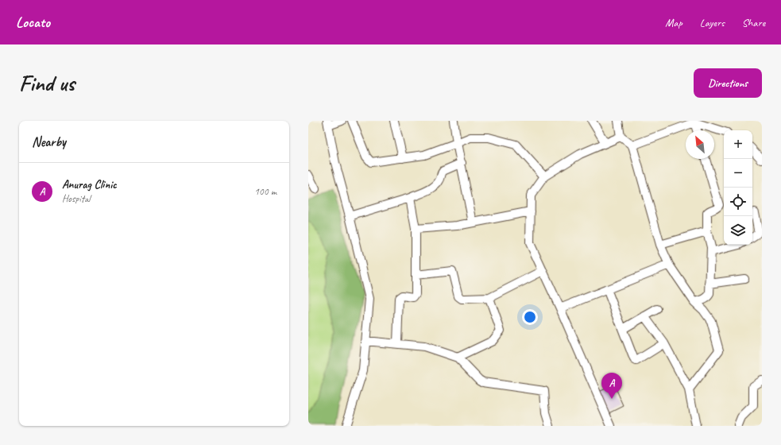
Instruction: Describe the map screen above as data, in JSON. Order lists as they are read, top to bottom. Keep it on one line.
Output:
{"north":"top left","page":{"header":"Locato","nav":["Map","Layers","Share"],"buttons":"Directions","title":"Find us","heading":"Nearby","map_buttons":["+","−"],"list":[{"mark":"A","name":"Anurag Clinic","note":"Hospital","value":"100 m"}],"pins":"A"}}
